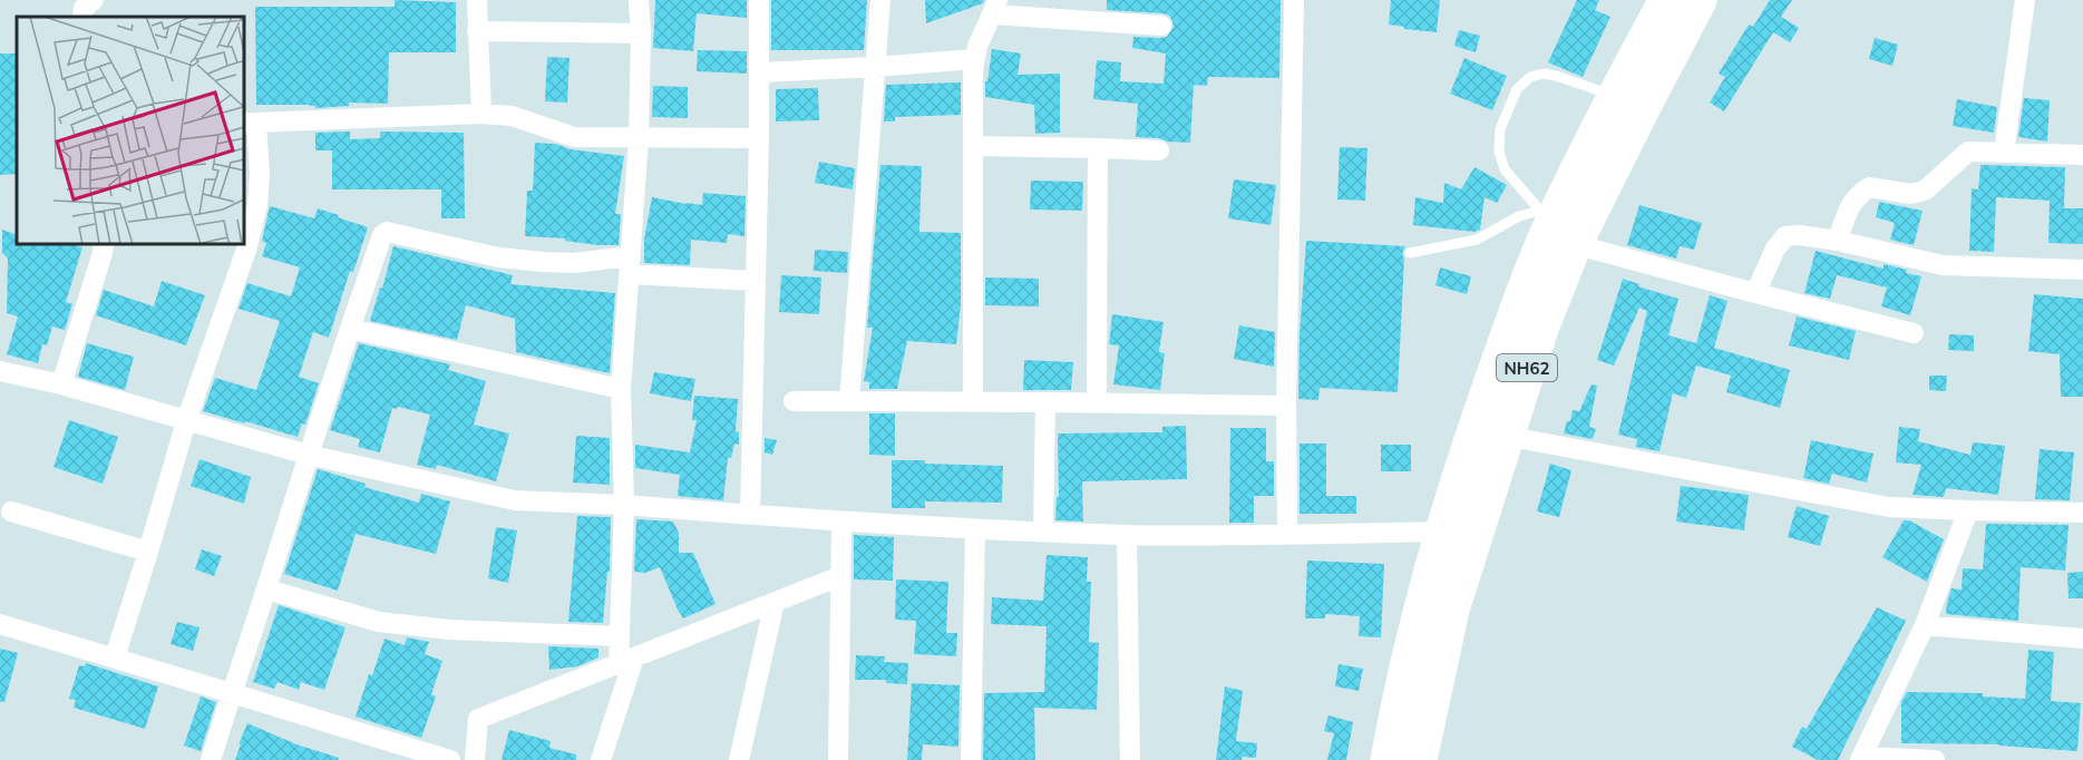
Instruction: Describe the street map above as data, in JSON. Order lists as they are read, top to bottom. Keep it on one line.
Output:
{"streets":{"highway":["NH62"]}}
